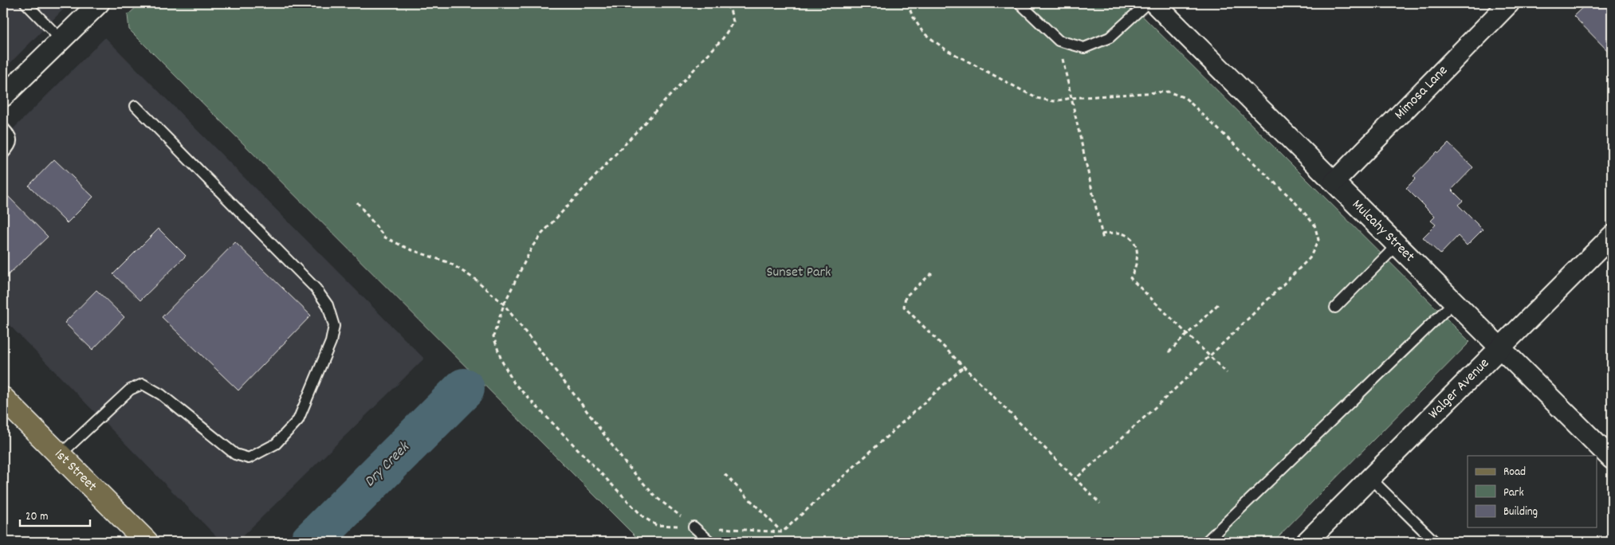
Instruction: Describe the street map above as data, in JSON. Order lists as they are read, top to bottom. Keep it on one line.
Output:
{"streets":{"main road":["1st Street"],"street":["Mimosa Lane","Mulcahy Street","Walger Avenue"]},"crossings":[["Mimosa Lane","Mulcahy Street"],["Mulcahy Street","Walger Avenue"]],"water":["Dry Creek"],"parks":["Sunset Park"],"legend":["Road","Park","Building"],"scale_bar":"20 m"}
